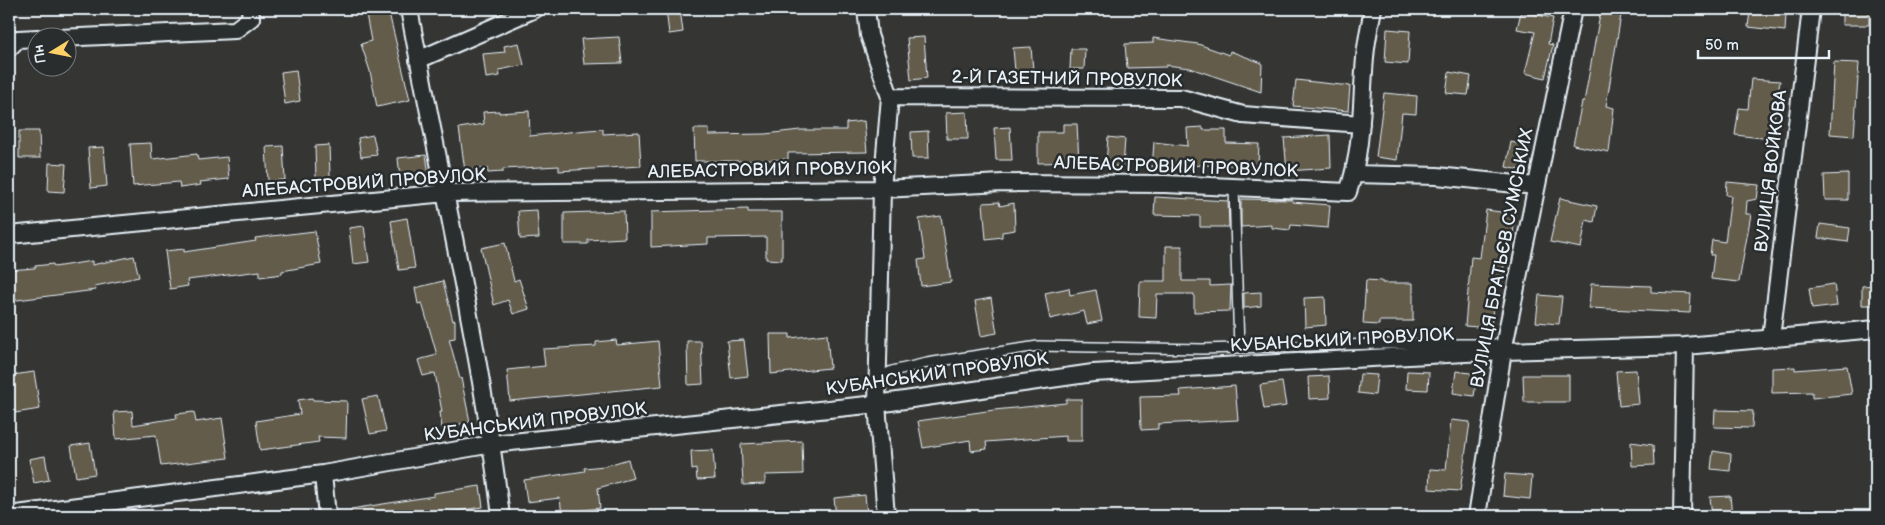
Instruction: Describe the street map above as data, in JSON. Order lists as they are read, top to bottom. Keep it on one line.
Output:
{"streets":{"street":["2-Й ГАЗЕТНИЙ ПРОВУЛОК","АЛЕБАСТРОВИЙ ПРОВУЛОК","ВУЛИЦЯ ВОЙКОВА","ВУЛИЦЯ БРАТЬЄВ СУМСЬКИХ","КУБАНСЬКИЙ ПРОВУЛОК"]},"crossings":[["2-Й ГАЗЕТНИЙ ПРОВУЛОК","АЛЕБАСТРОВИЙ ПРОВУЛОК"],["ВУЛИЦЯ ВОЙКОВА","КУБАНСЬКИЙ ПРОВУЛОК"],["ВУЛИЦЯ БРАТЬЄВ СУМСЬКИХ","КУБАНСЬКИЙ ПРОВУЛОК"]],"scale_bar":"50 m","north":"left"}
